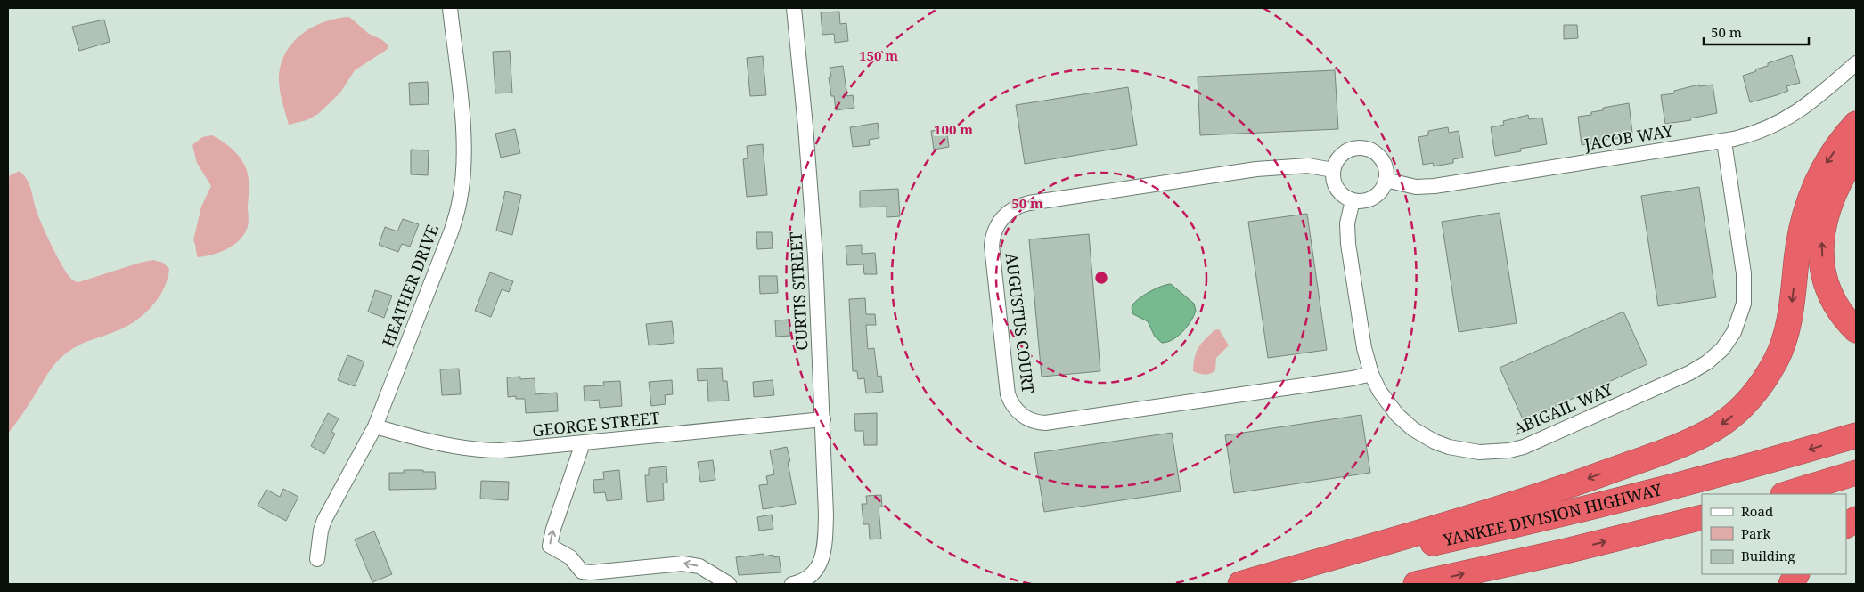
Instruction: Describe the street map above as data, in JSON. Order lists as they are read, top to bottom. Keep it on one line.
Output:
{"streets":{"highway":["YANKEE DIVISION HIGHWAY"],"street":["JACOB WAY","HEATHER DRIVE","CURTIS STREET","AUGUSTUS COURT","ABIGAIL WAY","GEORGE STREET"]},"crossings":[["JACOB WAY","AUGUSTUS COURT"],["JACOB WAY","ABIGAIL WAY"],["HEATHER DRIVE","GEORGE STREET"],["CURTIS STREET","GEORGE STREET"],["AUGUSTUS COURT","ABIGAIL WAY"]],"legend":["Road","Park","Building"],"scale_bar":"50 m","rings":["150 m","100 m","50 m"]}
